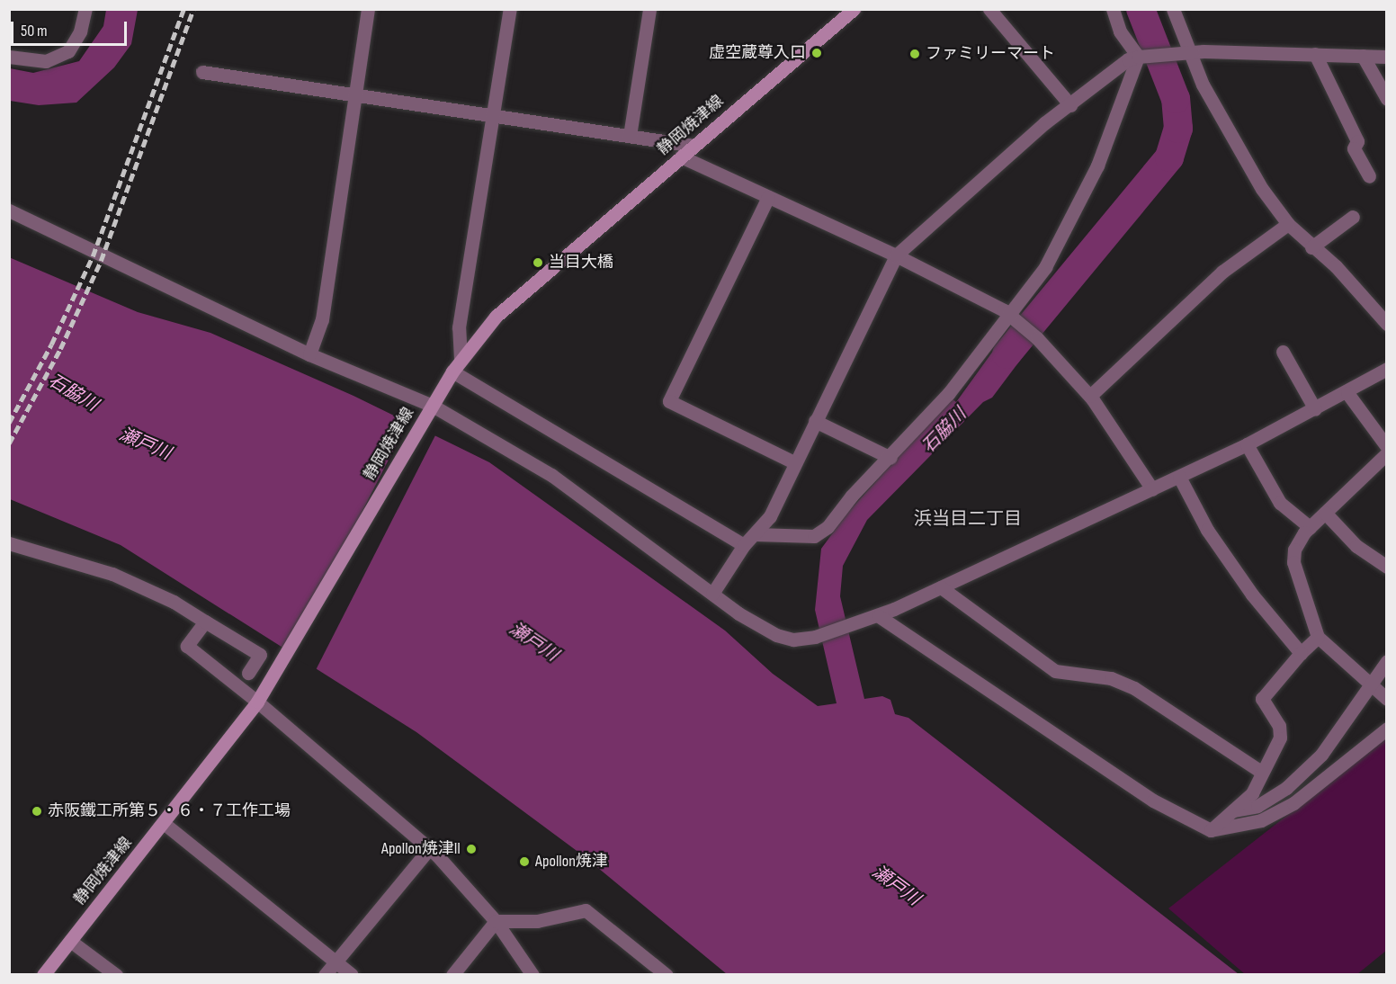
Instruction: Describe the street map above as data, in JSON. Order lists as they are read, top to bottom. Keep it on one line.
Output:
{"streets":{"main road":["静岡焼津線"]},"districts":["浜当目二丁目"],"water":["石脇川","瀬戸川"],"places":["虚空蔵尊入口","ファミリーマート","当目大橋","赤阪鐵工所第５・６・７工作工場","Apollon焼津II","Apollon焼津"],"scale_bar":"50 m"}
